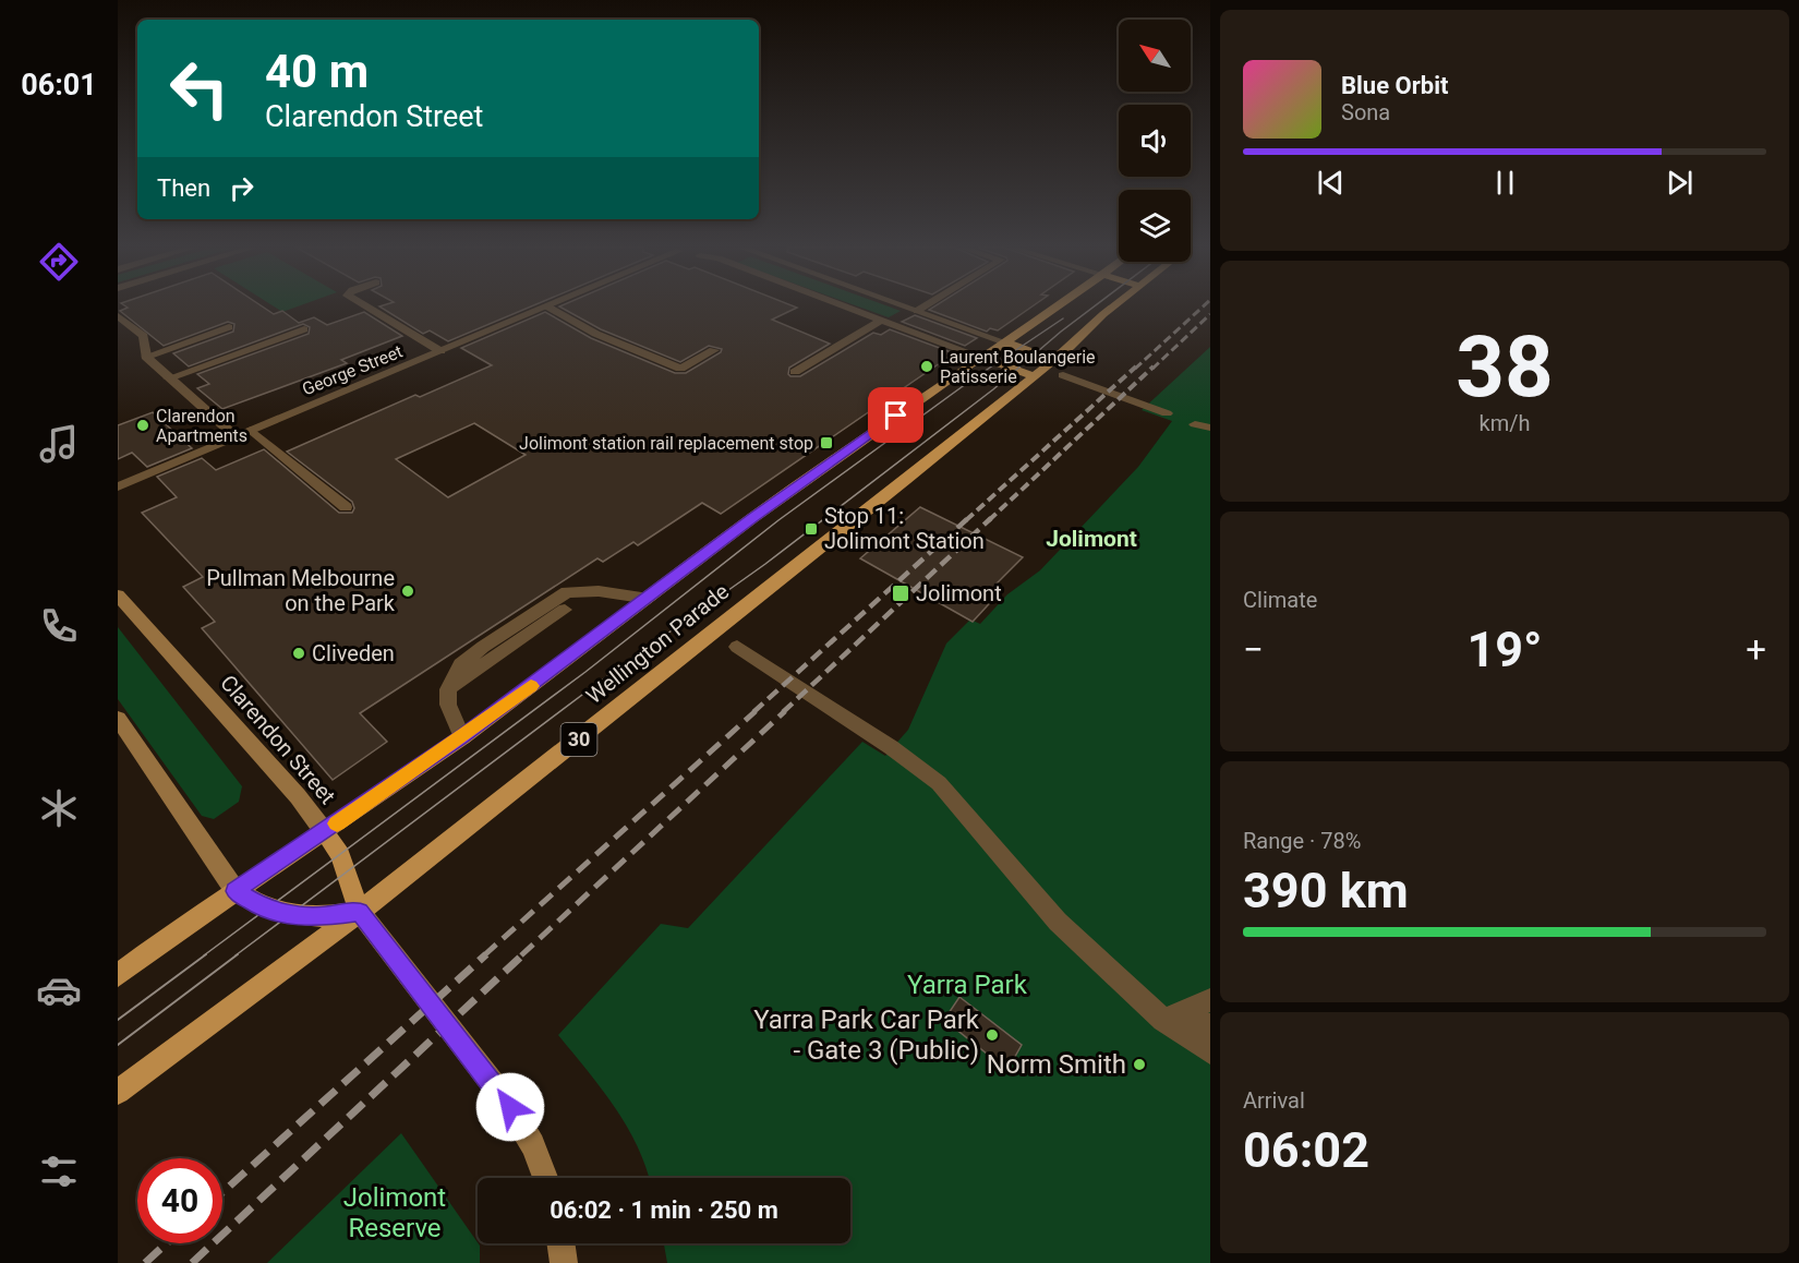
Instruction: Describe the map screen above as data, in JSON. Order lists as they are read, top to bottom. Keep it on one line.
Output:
{"streets":{"main road":["Wellington Parade","Clarendon Street","30"],"street":["George Street"]},"crossings":[["Wellington Parade","Clarendon Street"]],"districts":["Jolimont"],"parks":["Yarra Park","Jolimont Reserve"],"places":{"other":["Laurent Boulangerie Patisserie","Clarendon Apartments","Pullman Melbourne on the Park","Cliveden","Yarra Park Car Park - Gate 3 (Public)","Norm Smith"],"transit":["Jolimont station rail replacement stop","Stop 11: Jolimont Station","Jolimont"]},"north":"top left","page":{"tabs":"06:01","turn":["40 m","Clarendon Street"],"song":["Blue Orbit","Sona"],"then":"Then","tile":[["38","km/h"],"Climate",["Range · 78%","390 km"],["Arrival","06:02"]],"heat":["−","19°","+"],"limit":"40","trip":"06:02 · 1 min · 250 m"}}
